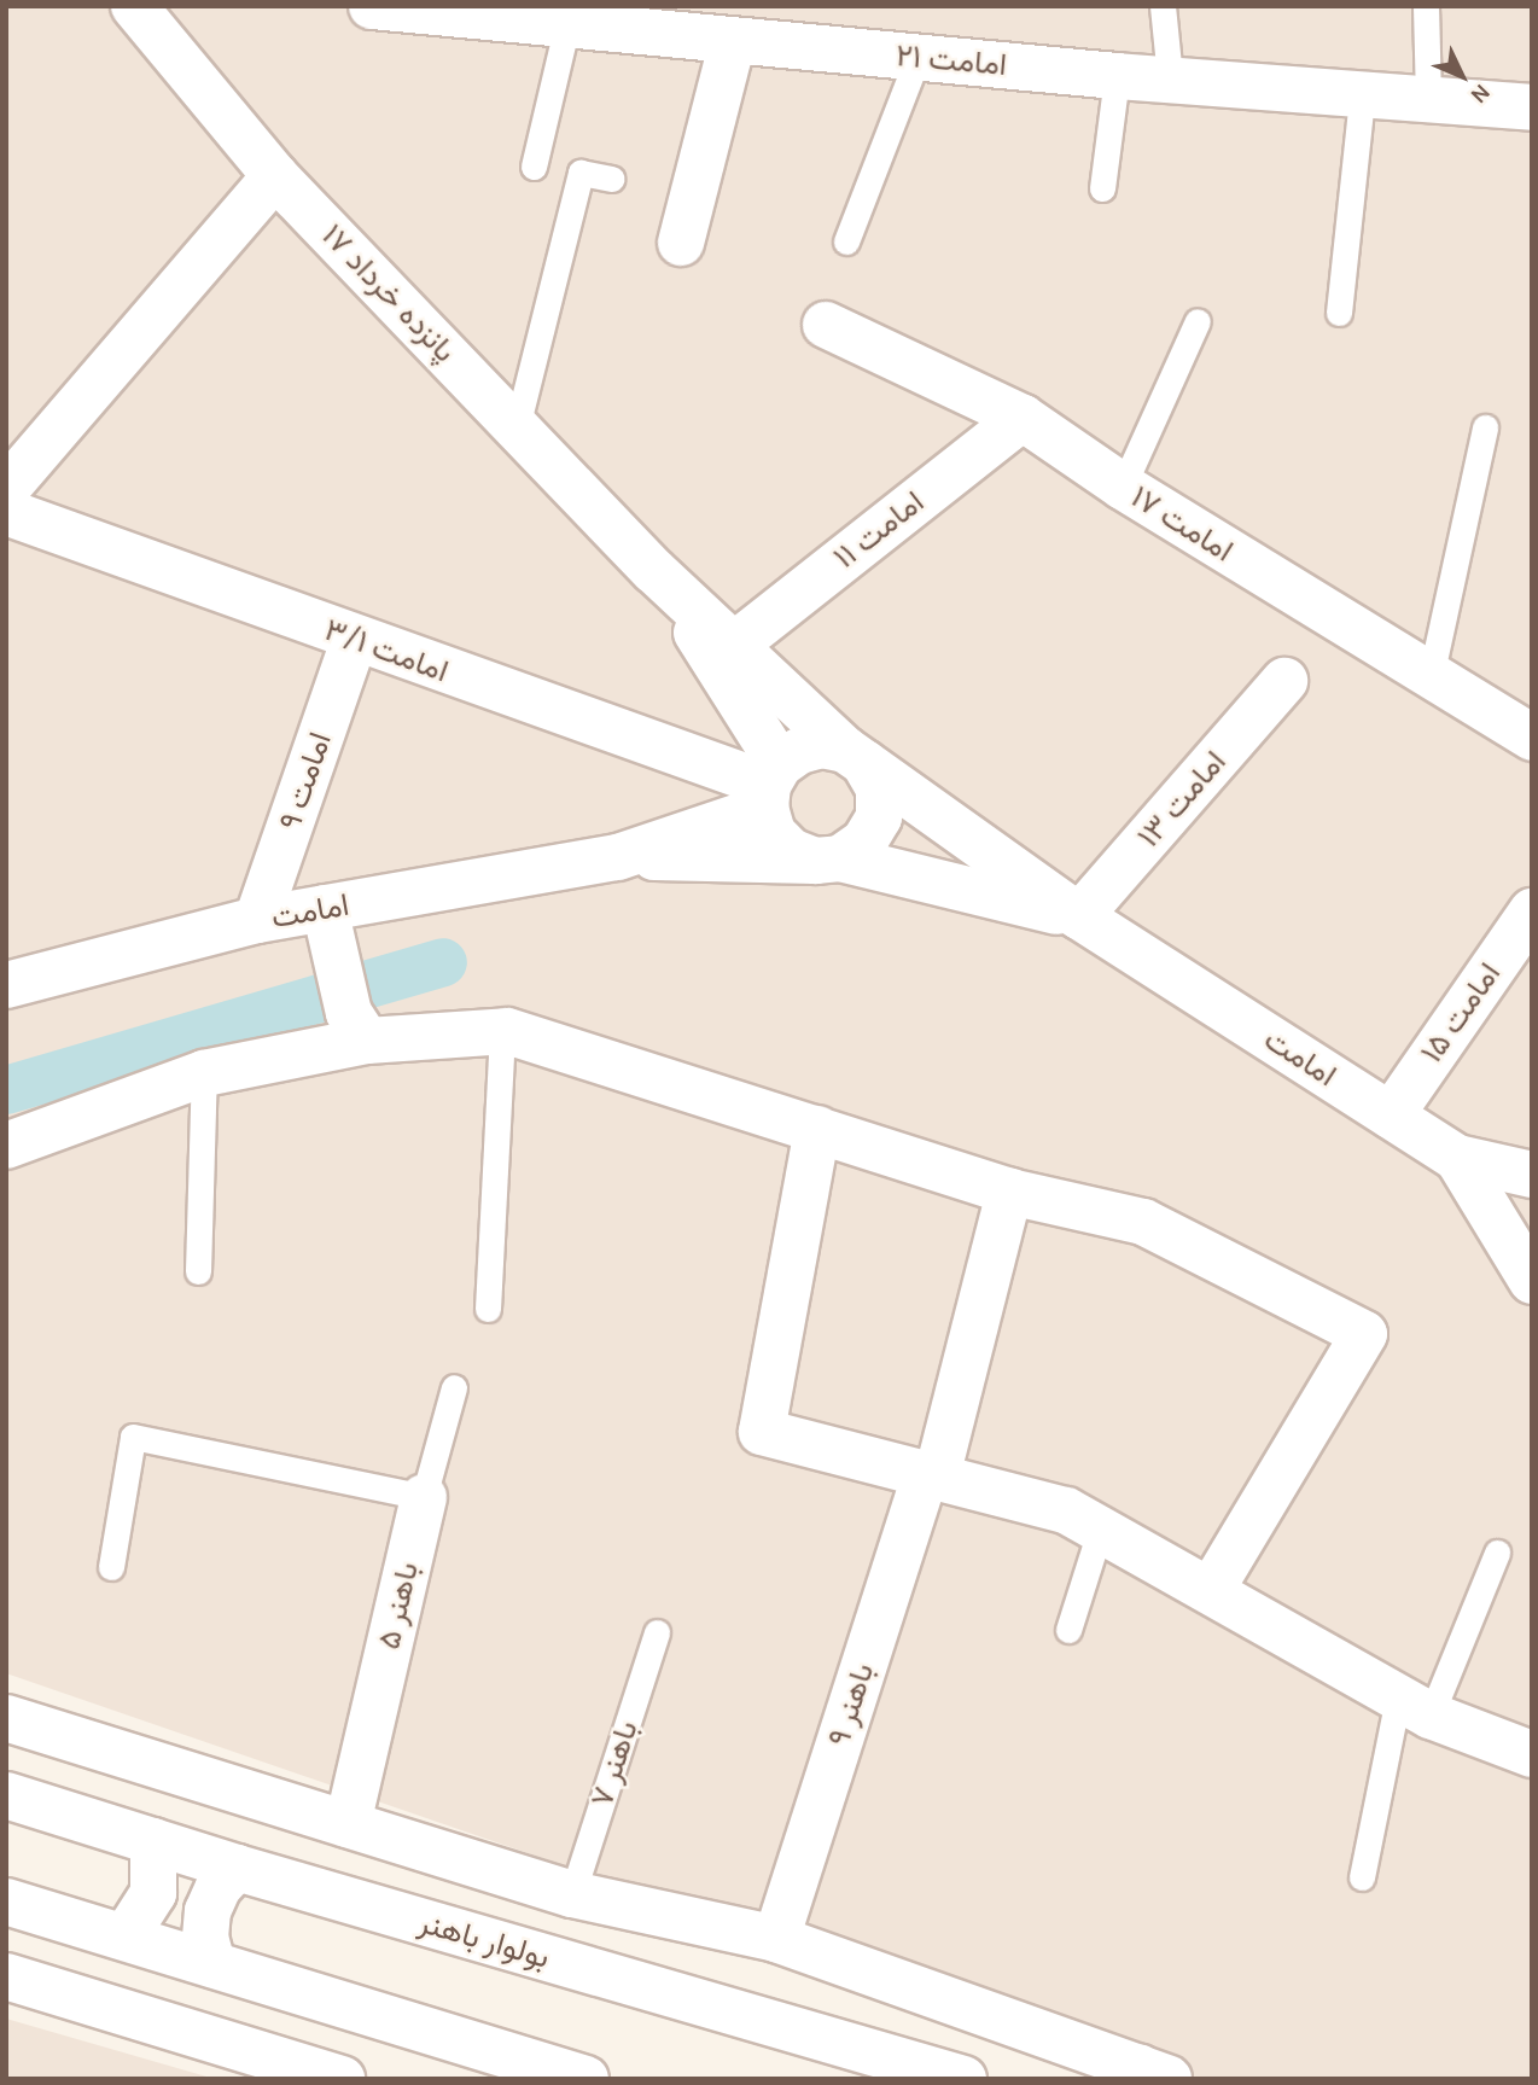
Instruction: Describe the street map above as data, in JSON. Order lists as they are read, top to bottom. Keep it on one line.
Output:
{"streets":{"street":["امامت ۲۱","پانزده خرداد ۱۷","امامت ۱۷","امامت ۱۱","امامت ۳/۱","امامت ۹","امامت ۱۳","امامت","امامت ۱۵","باهنر ۵","باهنر ۹","بولوار باهنر"],"lane":["باهنر ۷"]},"crossings":[["پانزده خرداد ۱۷","امامت ۱۱"],["پانزده خرداد ۱۷","امامت ۳/۱"],["پانزده خرداد ۱۷","امامت"],["امامت ۱۷","امامت ۱۱"],["امامت ۳/۱","امامت ۹"],["امامت ۳/۱","امامت"],["امامت ۹","امامت"],["امامت ۱۳","امامت"],["امامت","امامت ۱۵"]],"north":"bottom right"}
